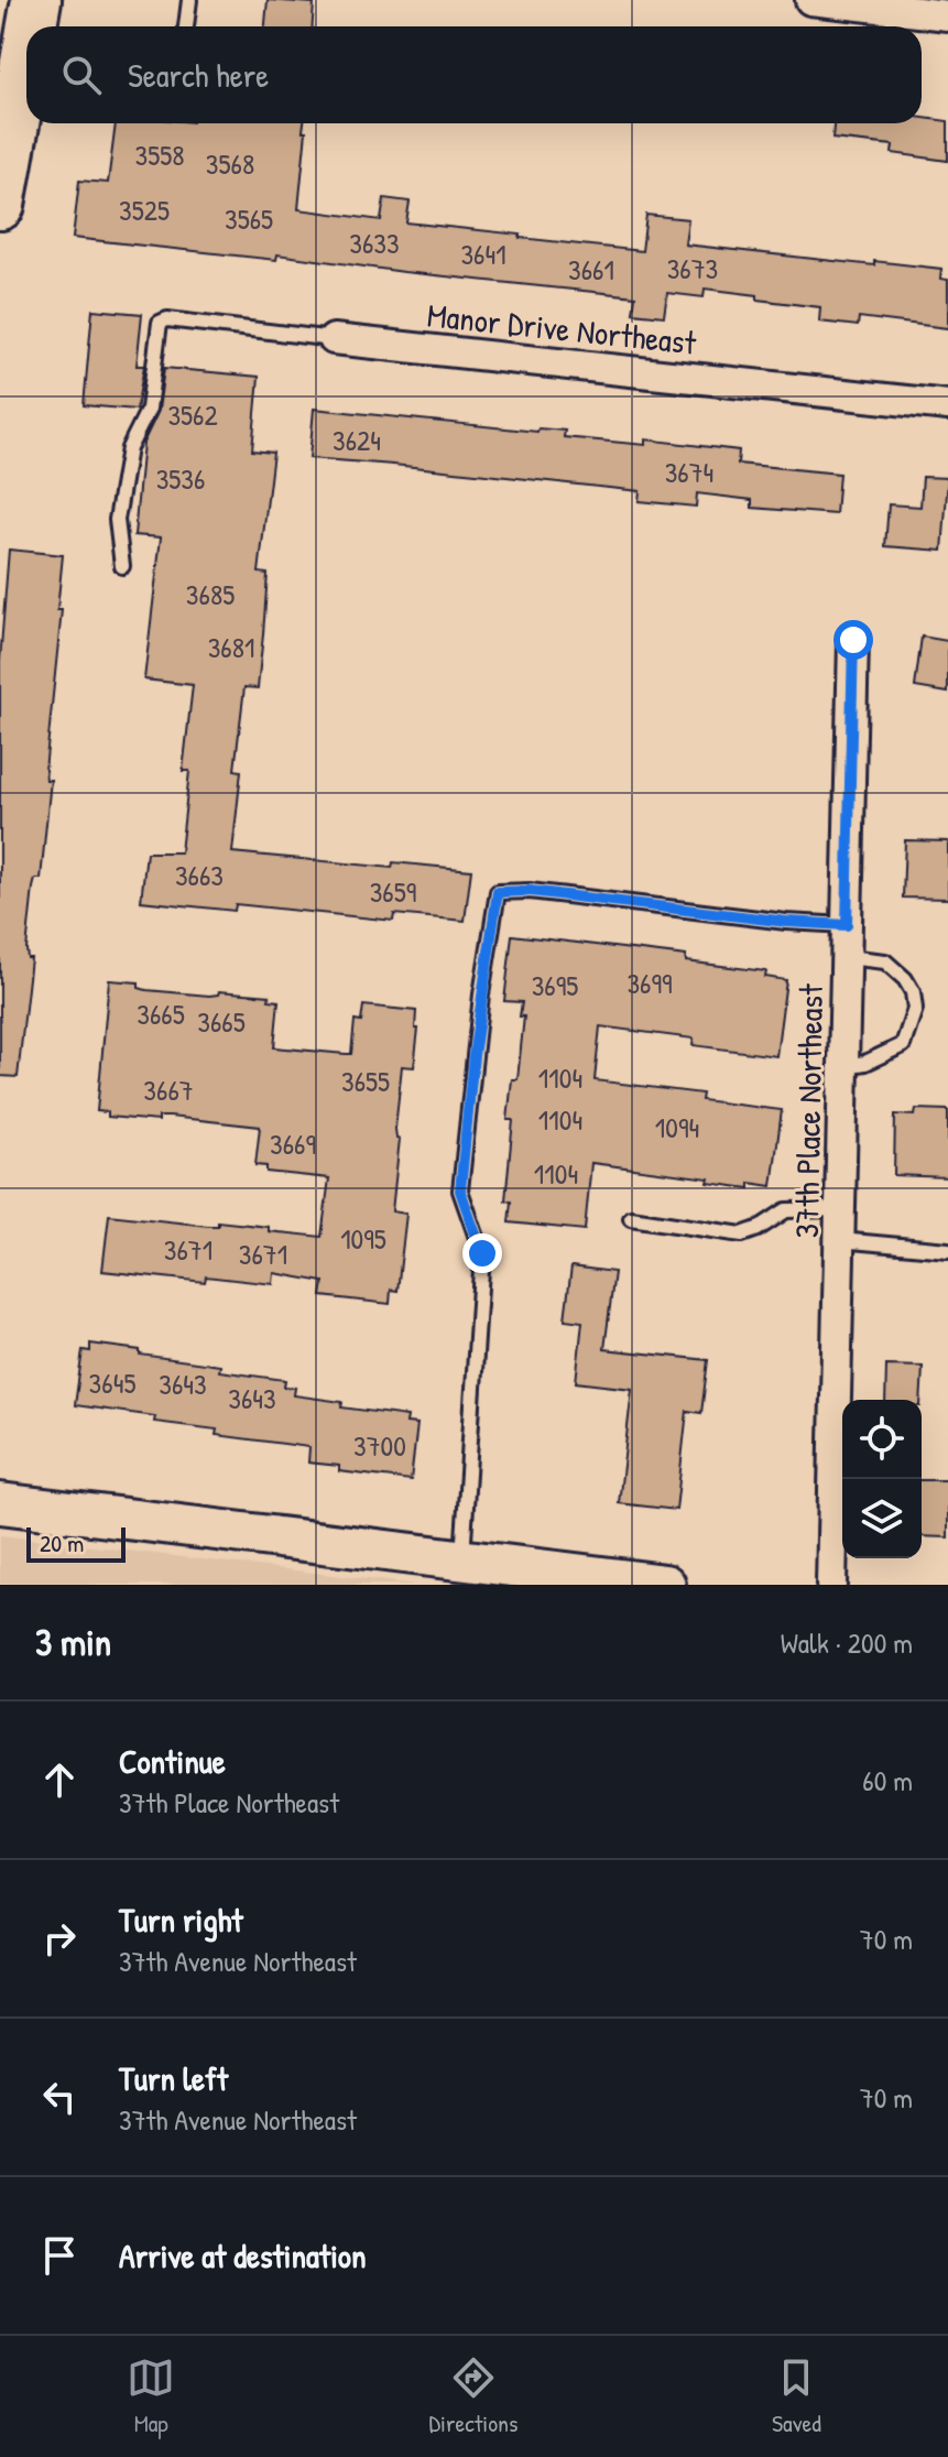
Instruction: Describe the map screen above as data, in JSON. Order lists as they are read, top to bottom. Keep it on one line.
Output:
{"streets":{"street":["Manor Drive Northeast","37th Place Northeast"]},"house_numbers":["3558","3568","3525","3565","3633","3641","3673","3661","3562","3624","3674","3536","3685","3681","3663","3659","3699","3695","3665","3665","1104","3655","3667","1104","1094","3669","1104","1095","3671","3671","3645","3643","3643","3700"],"scale_bar":"20 m","page":{"search":"Search here","scale":"20 m","heading":["3 min","Walk · 200 m"],"list":[["Continue","37th Place Northeast","60 m"],["Turn right","37th Avenue Northeast","70 m"],["Turn left","37th Avenue Northeast","70 m"],"Arrive at destination"],"nav":["Map","Directions","Saved"]}}
